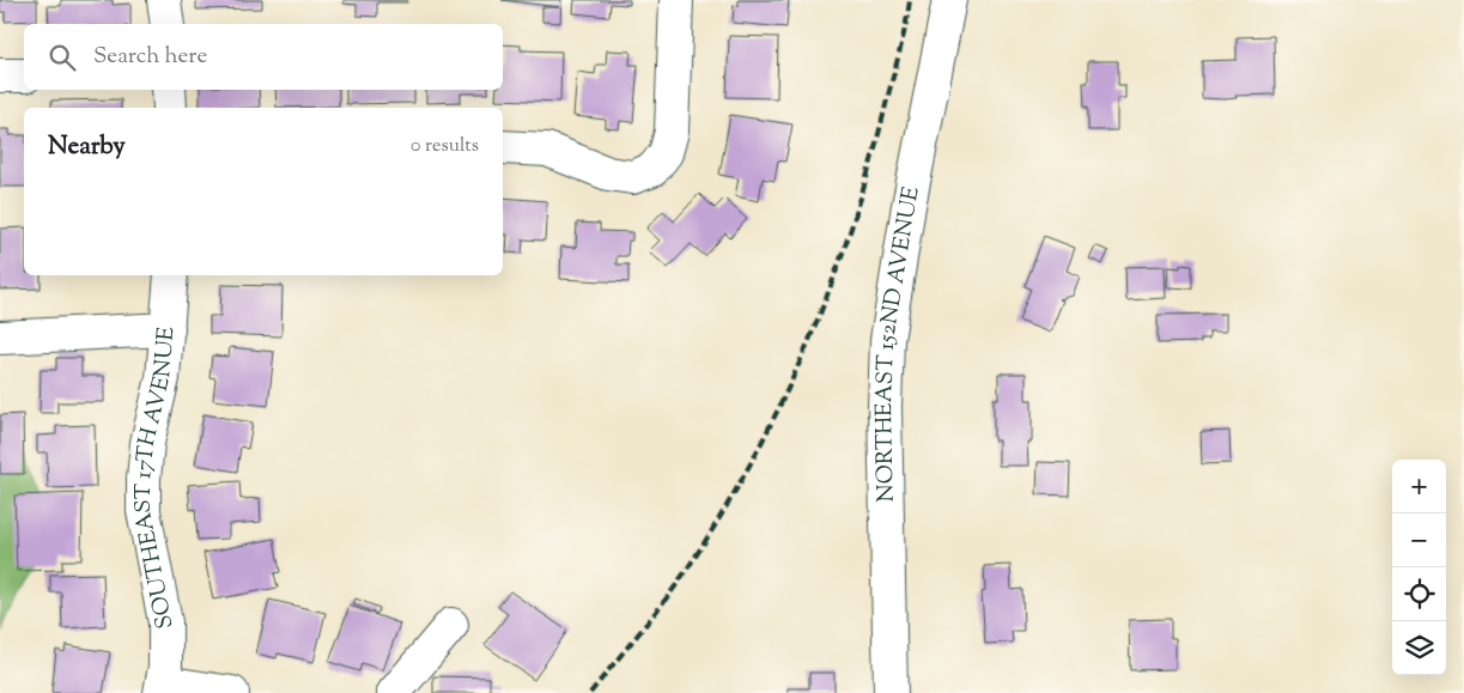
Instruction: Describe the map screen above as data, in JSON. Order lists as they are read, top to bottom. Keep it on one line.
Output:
{"streets":{"street":["NORTHEAST 152ND AVENUE","SOUTHEAST 17TH AVENUE"]},"page":{"search":"Search here","heading":["Nearby","0 results"],"map_buttons":["+","−"]}}
